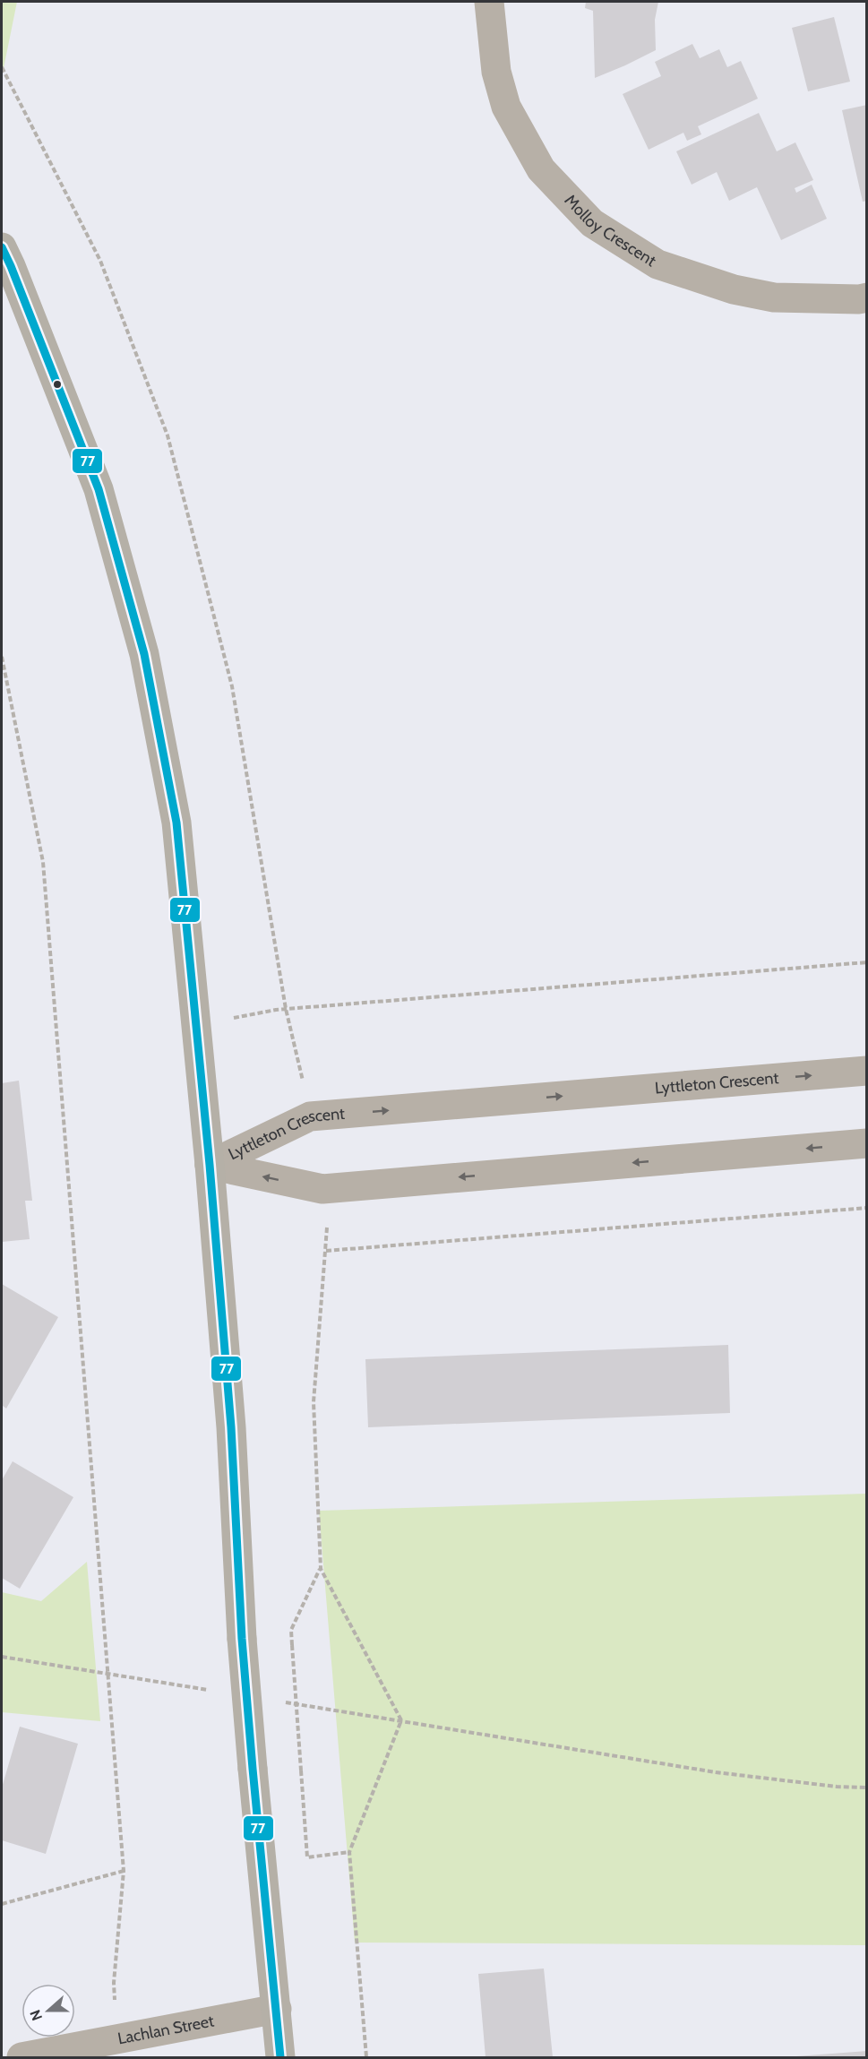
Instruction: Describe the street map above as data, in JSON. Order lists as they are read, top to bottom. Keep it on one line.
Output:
{"streets":{"street":["Molloy Crescent","Lyttleton Crescent","Lachlan Street"]},"lines":["transit line 77"],"north":"left"}
